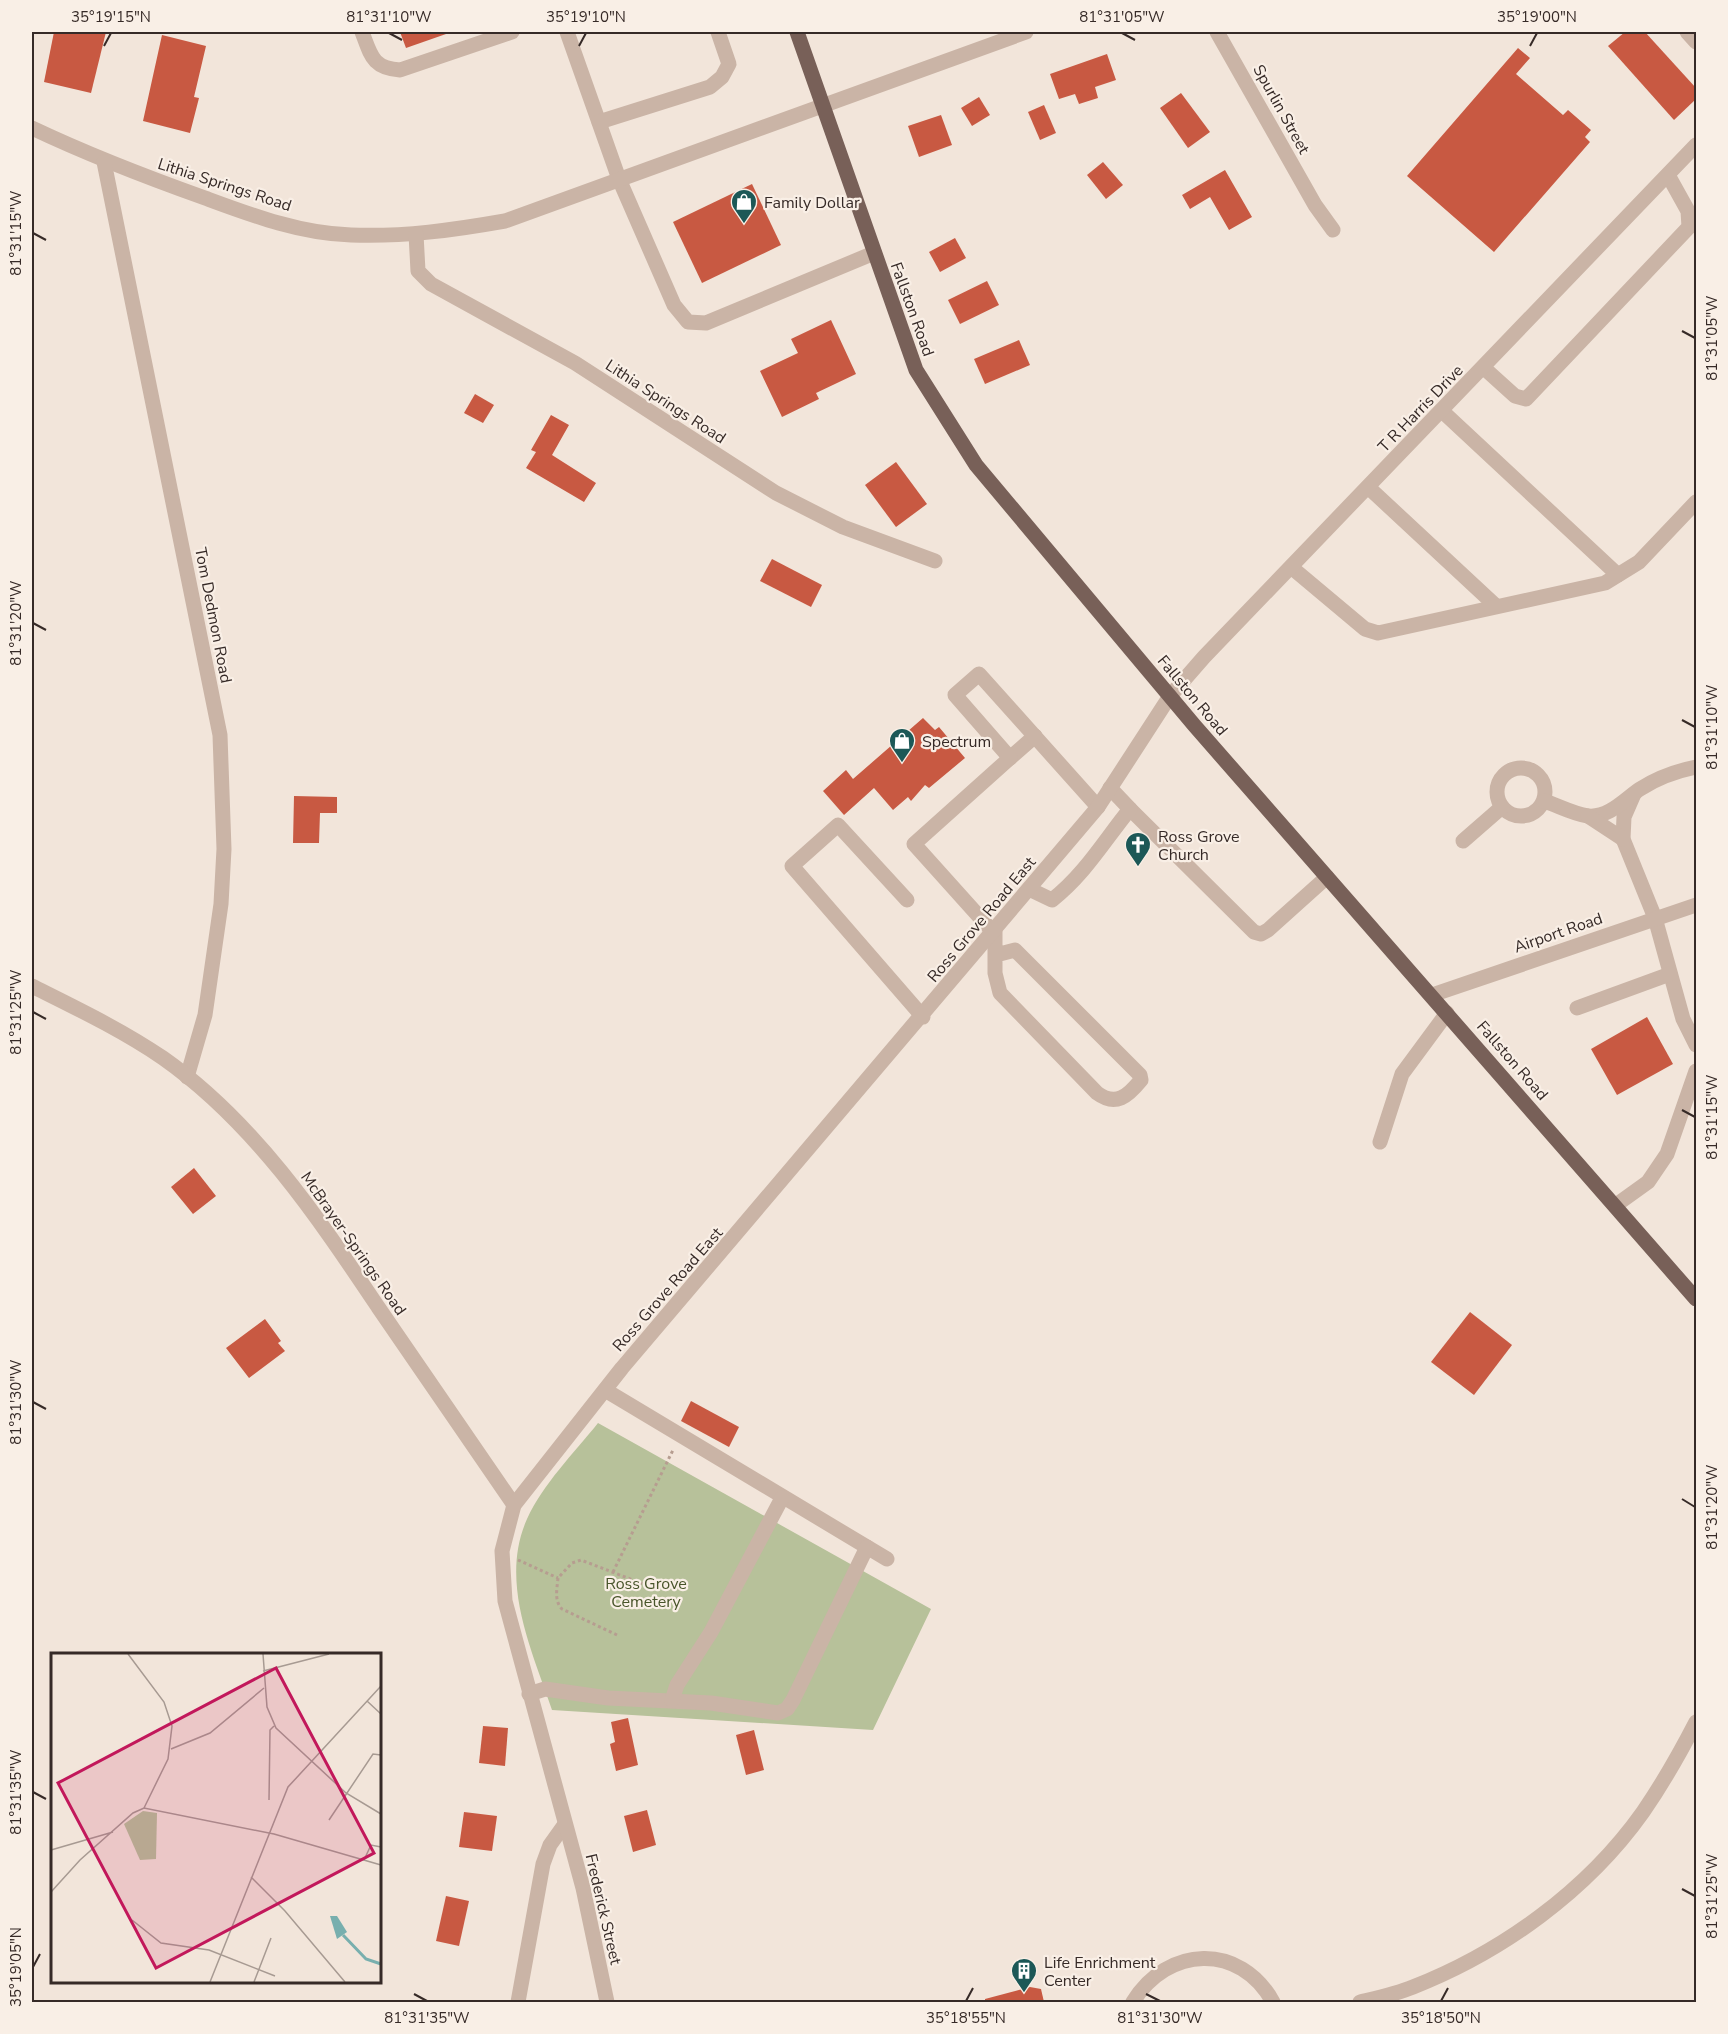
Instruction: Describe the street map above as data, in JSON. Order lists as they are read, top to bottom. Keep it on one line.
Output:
{"streets":{"main road":["Fallston Road"],"street":["Spurlin Street","Lithia Springs Road","T R Harris Drive","Tom Dedmon Road","Ross Grove Road East","Airport Road","McBrayer-Springs Road","Frederick Street"]},"crossings":[["Lithia Springs Road","Fallston Road"],["Lithia Springs Road","Tom Dedmon Road"],["Fallston Road","T R Harris Drive"],["Fallston Road","Ross Grove Road East"],["Fallston Road","Airport Road"],["T R Harris Drive","Ross Grove Road East"],["Tom Dedmon Road","McBrayer-Springs Road"],["Ross Grove Road East","McBrayer-Springs Road"],["Ross Grove Road East","Frederick Street"]],"parks":["Ross Grove Cemetery"],"places":{"shop":["Family Dollar","Spectrum"],"church":["Ross Grove Church"],"building":["Life Enrichment Center"]},"coordinates":["35°19'15\"N","81°31'10\"W","35°19'10\"N","81°31'05\"W","35°19'00\"N","81°31'15\"W","81°31'20\"W","81°31'25\"W","81°31'30\"W","81°31'35\"W","35°19'05\"N","35°18'55\"N","35°18'50\"N"]}
